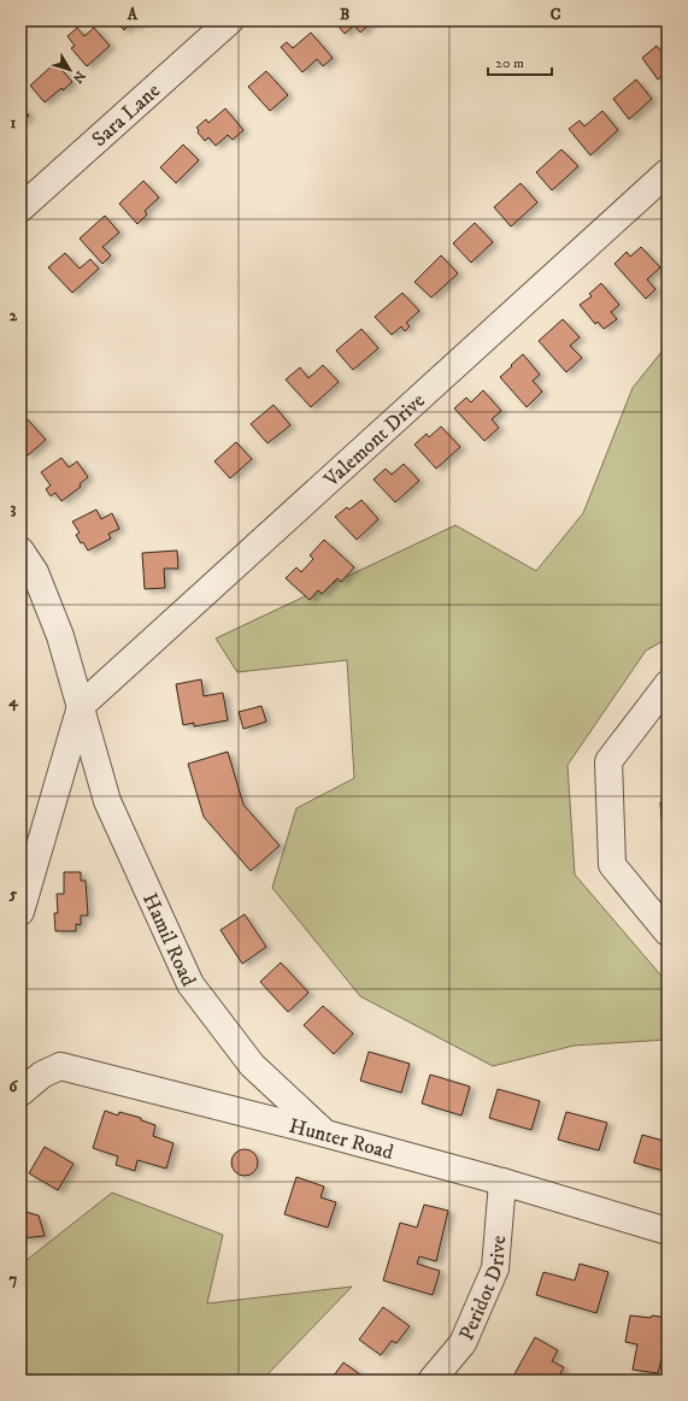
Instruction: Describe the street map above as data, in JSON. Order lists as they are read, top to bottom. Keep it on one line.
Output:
{"streets":{"street":["Sara Lane","Valemont Drive","Hamil Road","Hunter Road","Peridot Drive"]},"crossings":[["Valemont Drive","Hamil Road"],["Hamil Road","Hunter Road"],["Hunter Road","Peridot Drive"]],"scale_bar":"20 m","north":"bottom right","grid":{"columns":["A","B","C"],"rows":["1","2","3","4","5","6","7"]}}
